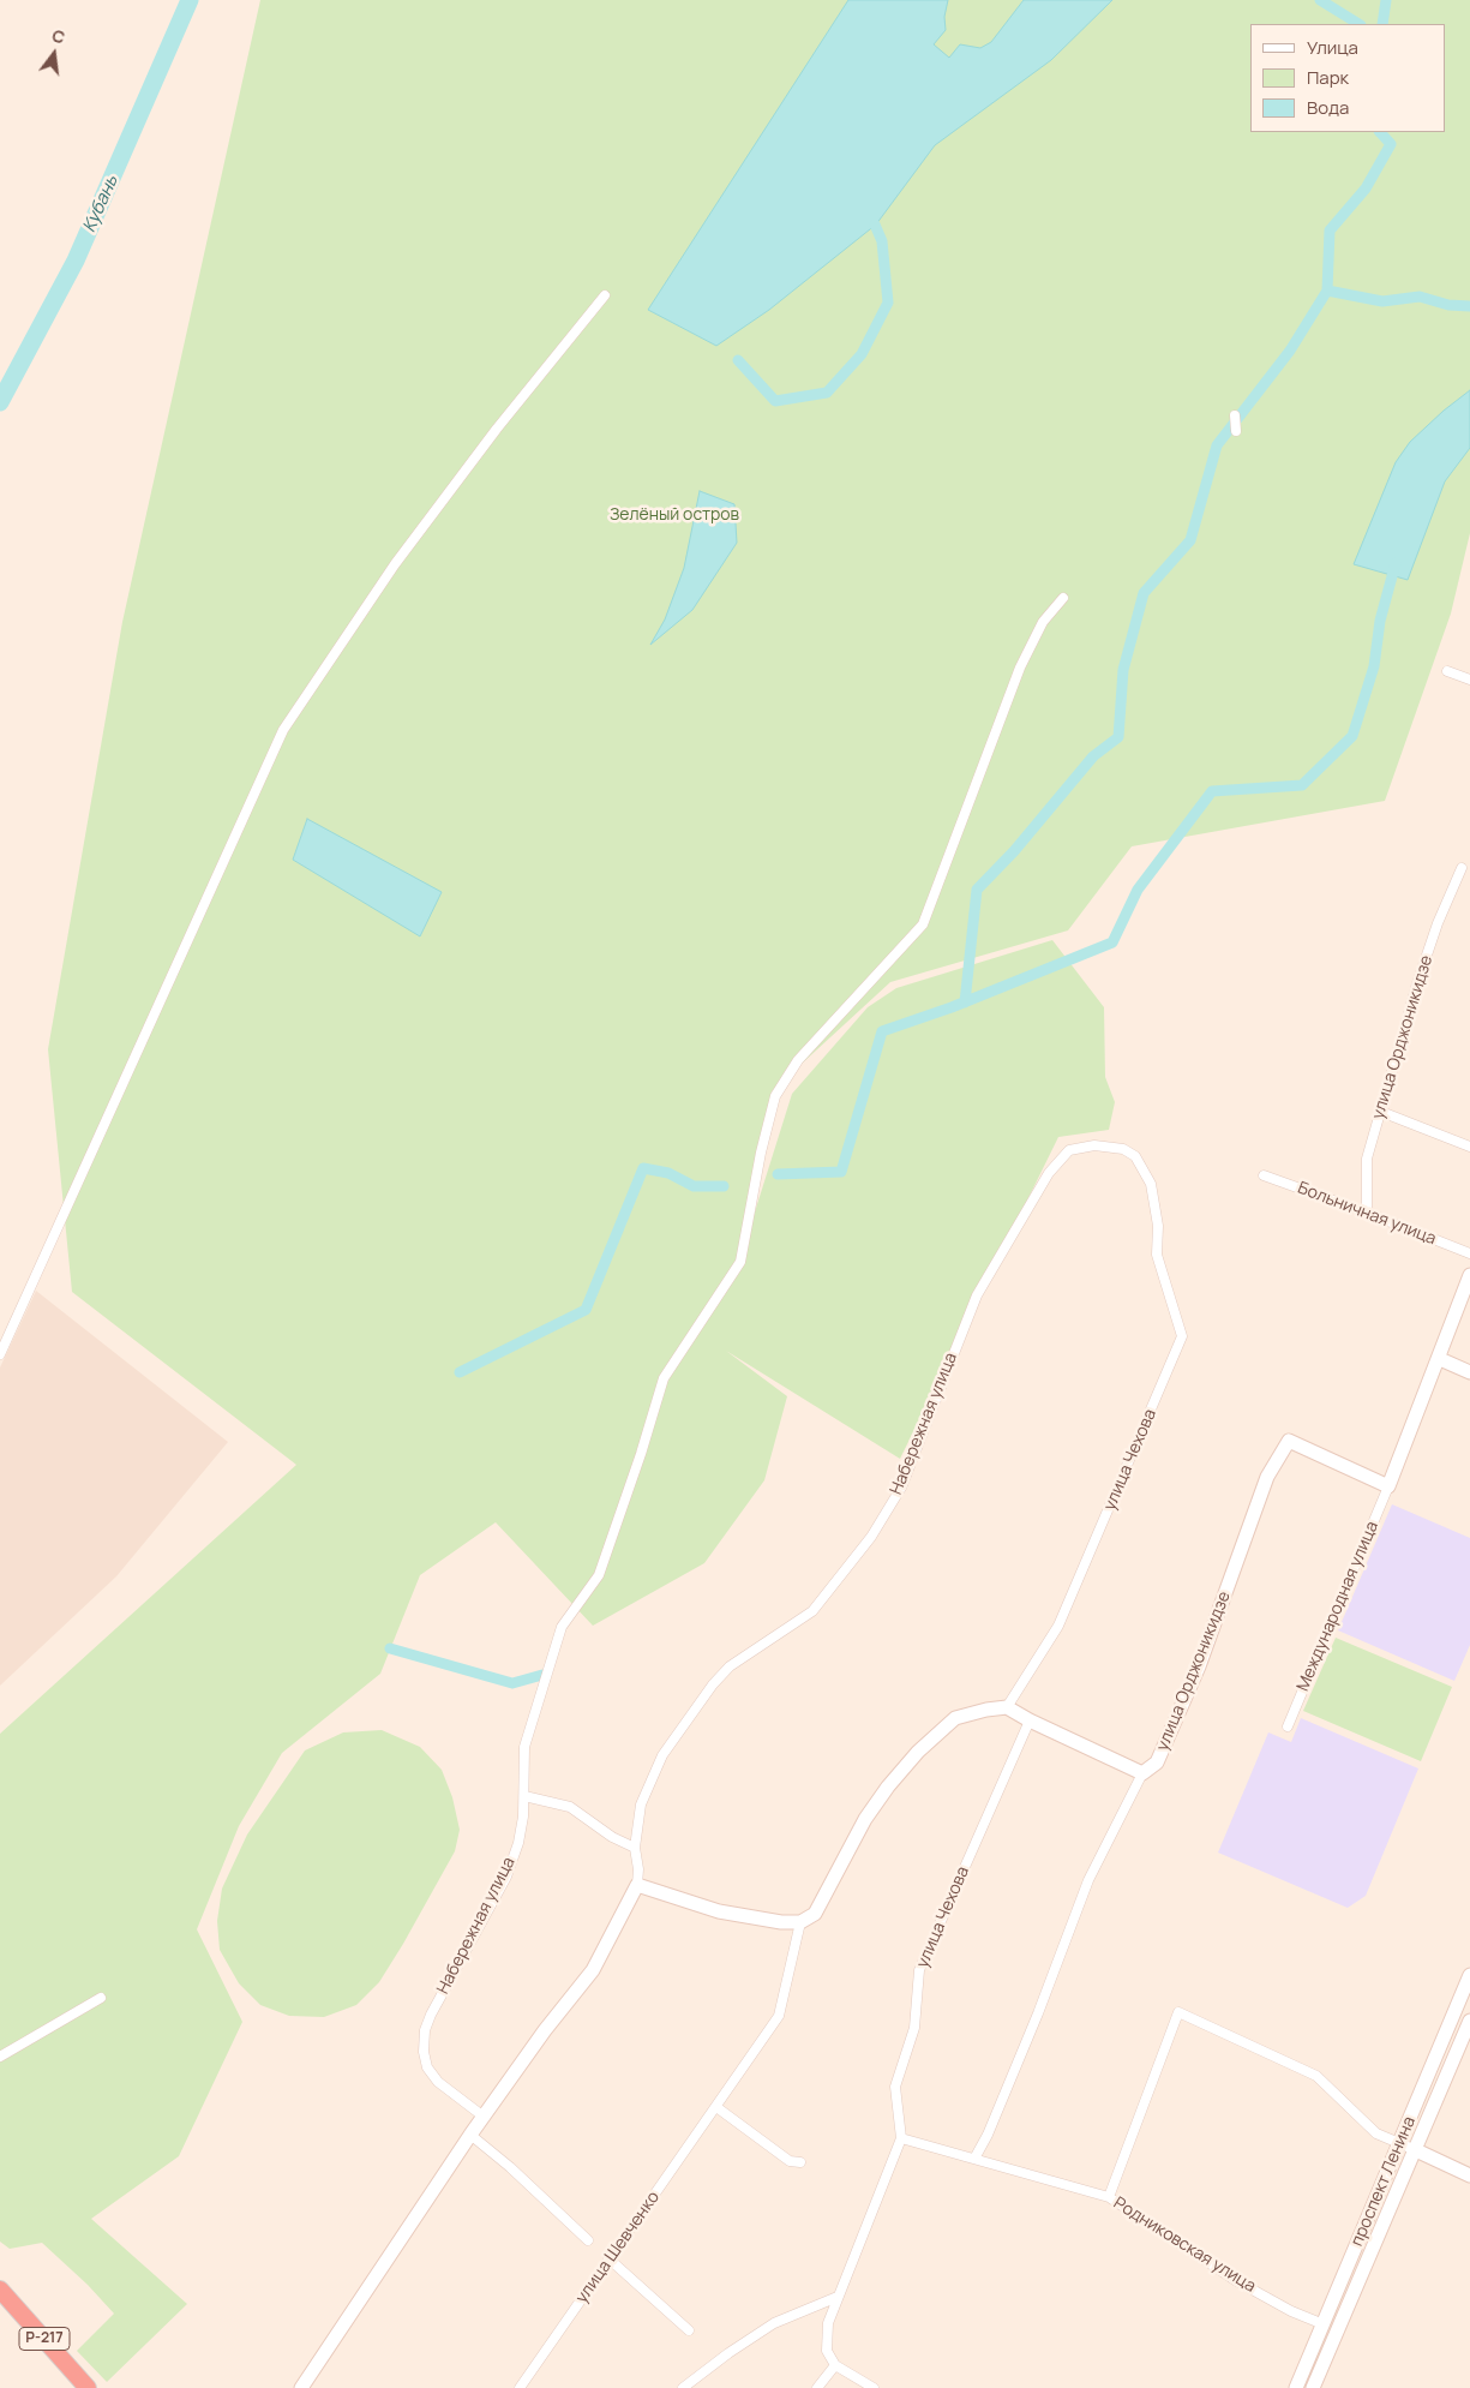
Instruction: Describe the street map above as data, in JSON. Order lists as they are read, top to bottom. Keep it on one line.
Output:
{"streets":{"highway":["Р-217"],"street":["улица Орджоникидзе","Больничная улица","Набережная улица","улица Чехова","Международная улица","проспект Ленина","Родниковская улица","улица Шевченко"]},"crossings":[["улица Орджоникидзе","Больничная улица"],["улица Орджоникидзе","Международная улица"],["улица Орджоникидзе","Родниковская улица"],["Набережная улица","улица Чехова"],["улица Чехова","Родниковская улица"],["проспект Ленина","Родниковская улица"]],"water":["Кубань"],"parks":["Зелёный остров"],"legend":["Улица","Парк","Вода"],"north":"top"}
